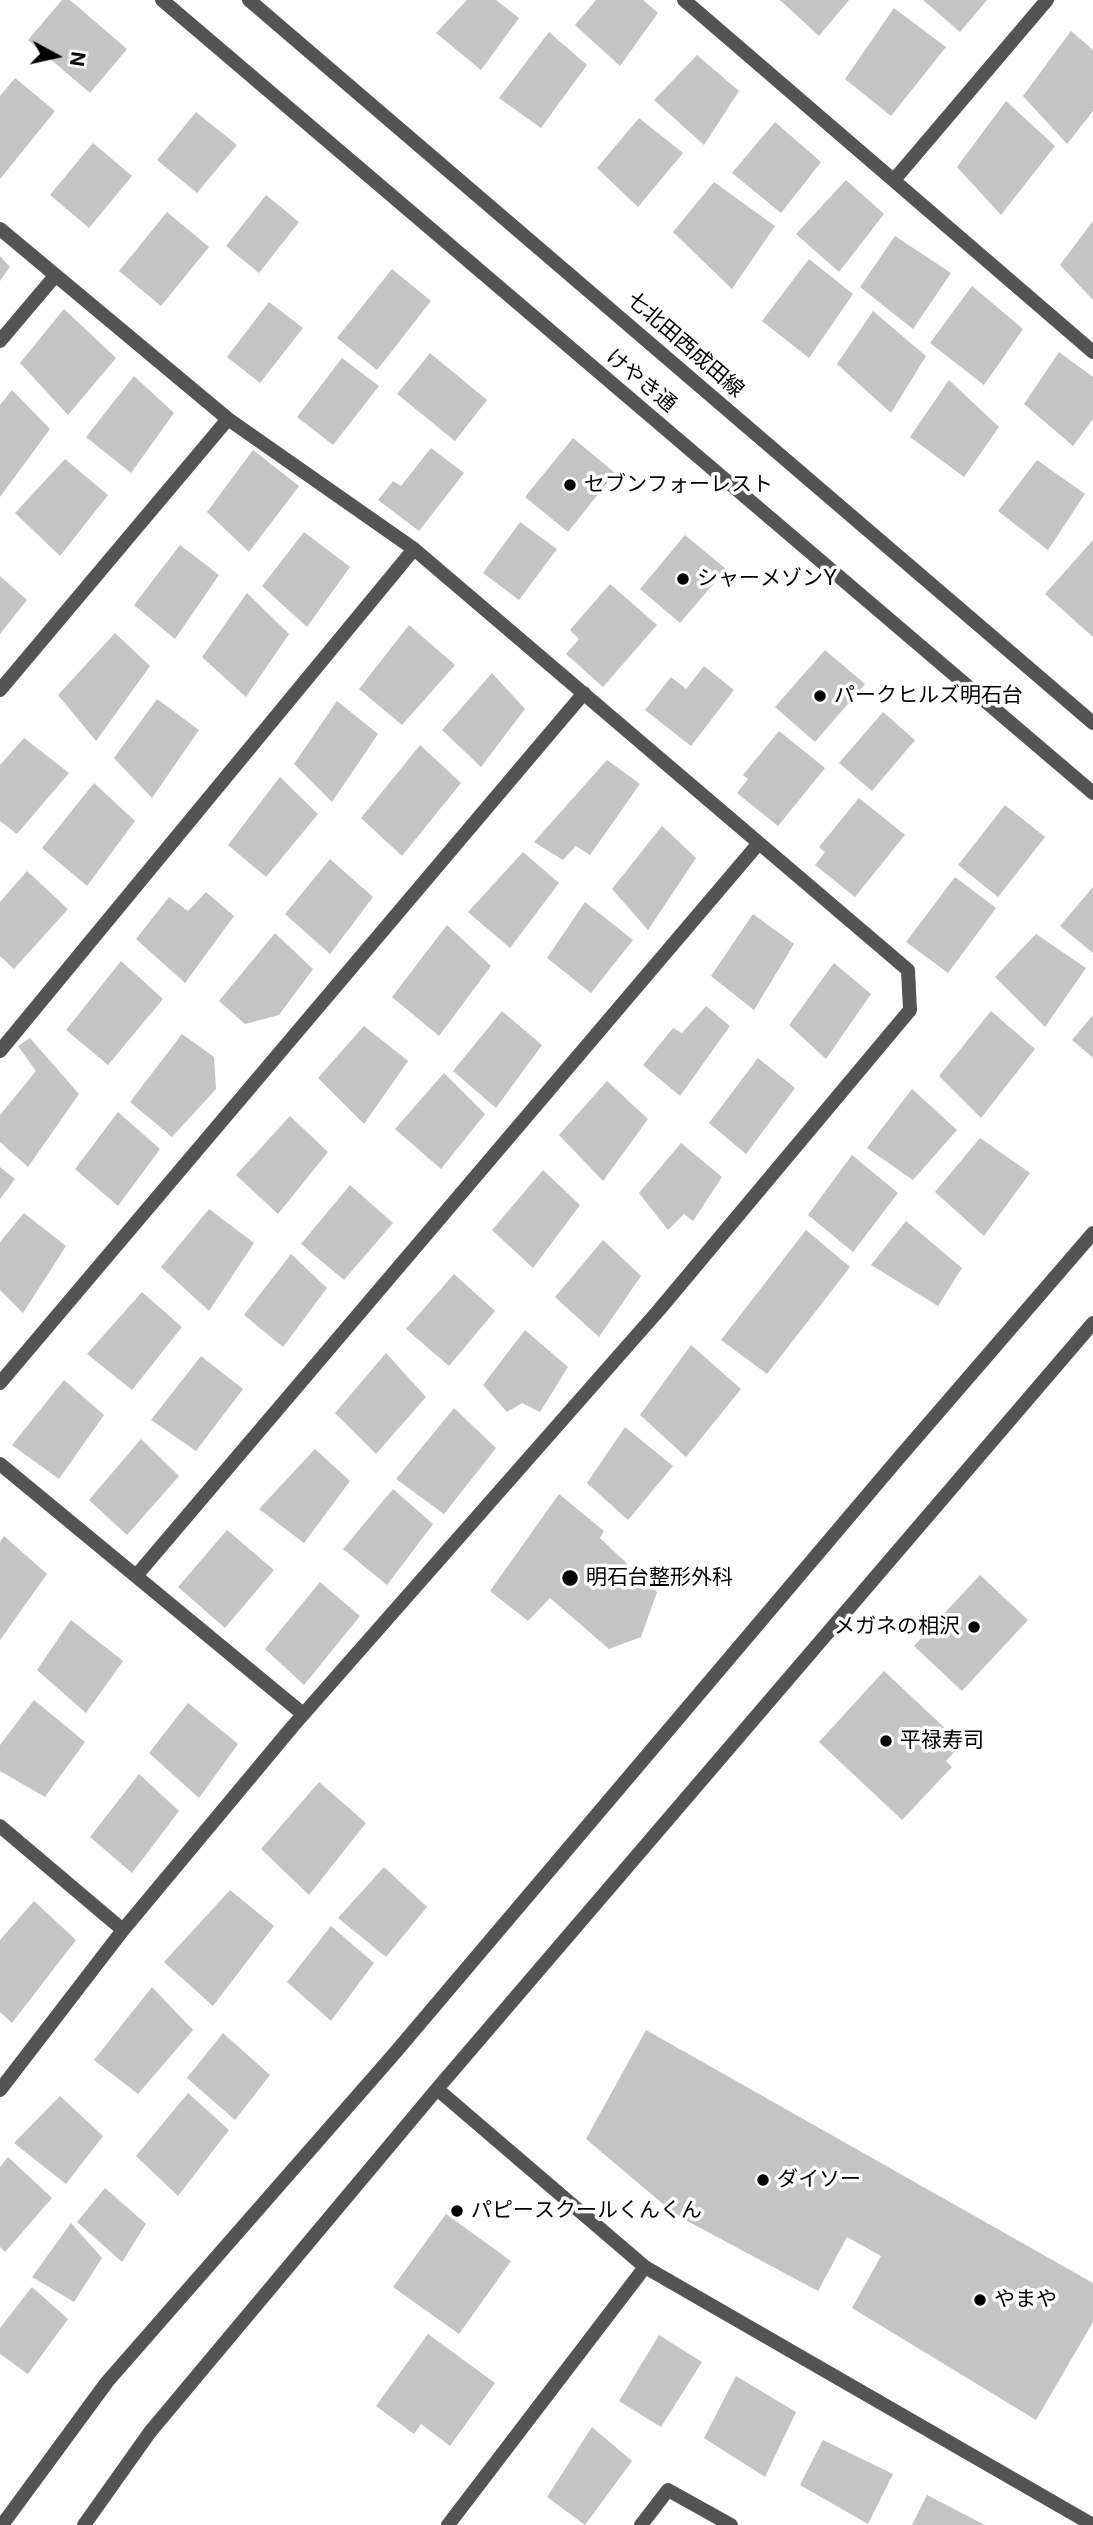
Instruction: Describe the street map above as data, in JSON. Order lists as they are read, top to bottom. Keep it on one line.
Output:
{"streets":{"street":["七北田西成田線","けやき通"]},"places":["セブンフォーレスト","シャーメゾンY","パークヒルズ明石台","明石台整形外科","メガネの相沢","平禄寿司","ダイソー","パピースクールくんくん","やまや"],"north":"right"}
